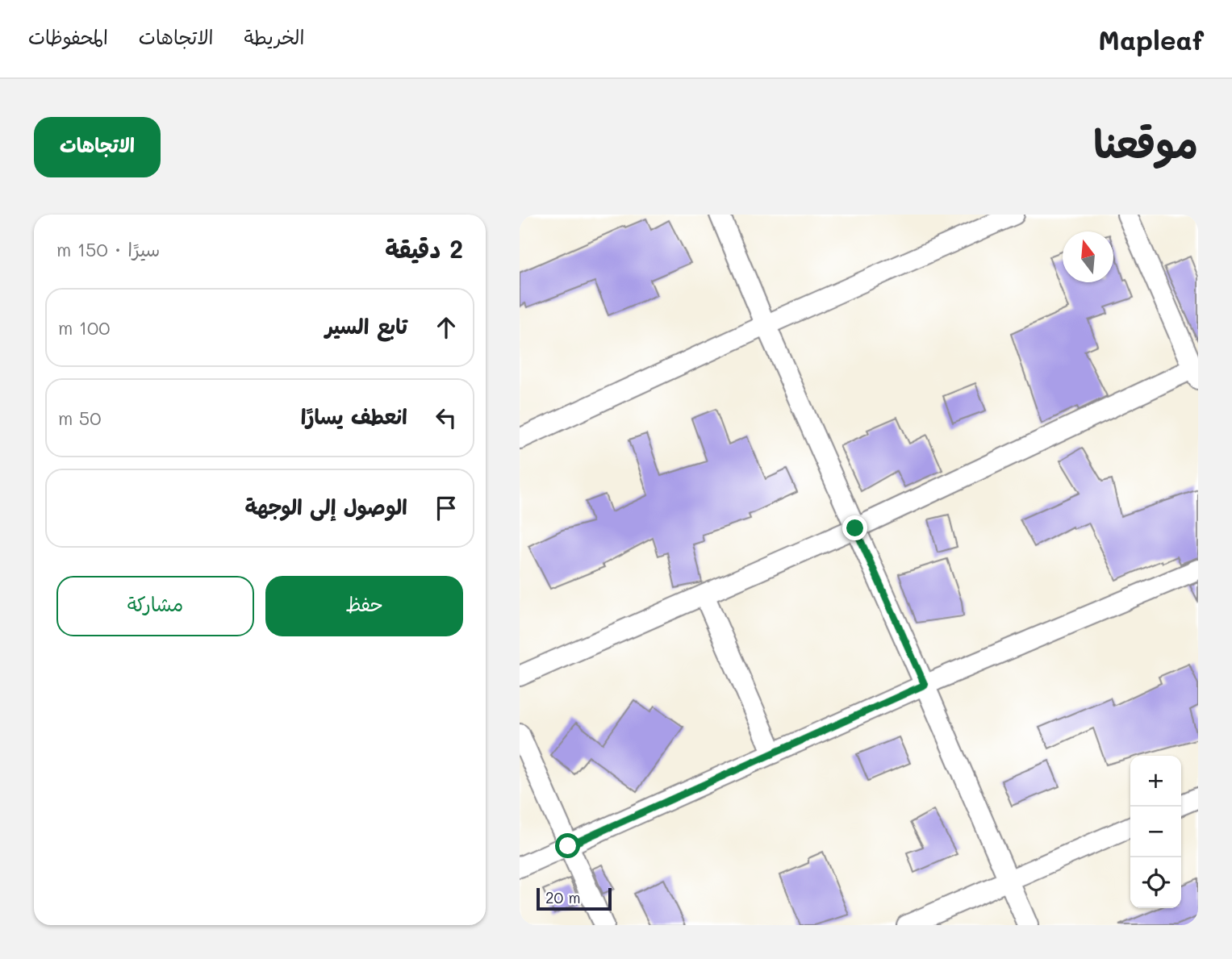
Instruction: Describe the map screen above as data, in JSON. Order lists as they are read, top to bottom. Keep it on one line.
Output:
{"scale_bar":"20 m","north":"top","page":{"header":"Mapleaf","nav":["الخريطة","الاتجاهات","المحفوظات"],"title":"موقعنا","buttons":["الاتجاهات",["حفظ","مشاركة"]],"heading":["2 دقيقة","سيرًا · 150 m"],"list":[["تابع السير","100 m"],["انعطف يسارًا","50 m"],"الوصول إلى الوجهة"],"map_buttons":["+","−"],"scale":"20 m"}}
